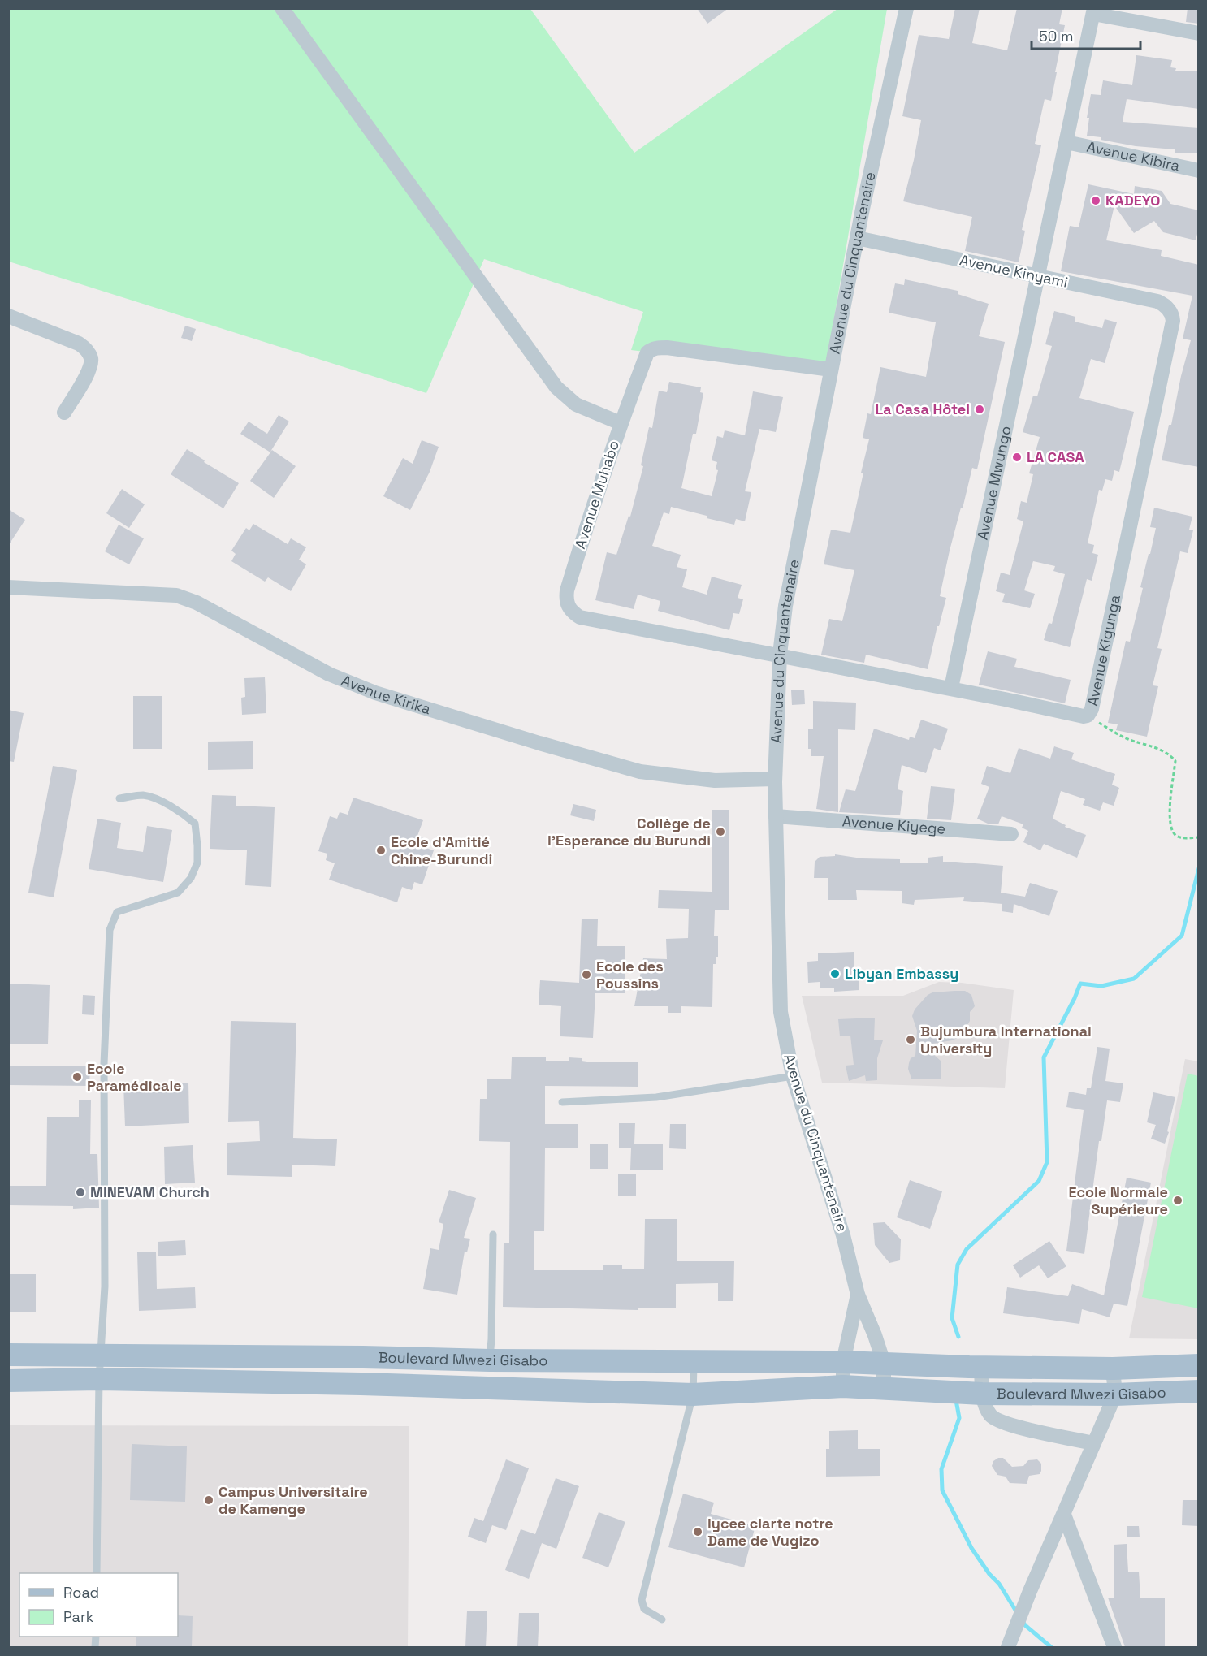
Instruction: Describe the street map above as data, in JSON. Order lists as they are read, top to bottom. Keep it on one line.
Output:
{"streets":{"main road":["Boulevard Mwezi Gisabo"],"street":["Avenue Kibira","Avenue du Cinquantenaire","Avenue Kinyami","Avenue Mwungo","Avenue Muhabo","Avenue Kigunga","Avenue Kirika","Avenue Kiyege"]},"crossings":[["Avenue Kibira","Avenue Mwungo"],["Avenue du Cinquantenaire","Avenue Kinyami"],["Avenue du Cinquantenaire","Avenue Muhabo"],["Avenue du Cinquantenaire","Avenue Kigunga"],["Avenue du Cinquantenaire","Avenue Kirika"],["Avenue du Cinquantenaire","Avenue Kiyege"],["Avenue du Cinquantenaire","Boulevard Mwezi Gisabo"],["Avenue Kinyami","Avenue Mwungo"],["Avenue Kinyami","Avenue Kigunga"],["Avenue Mwungo","Avenue Kigunga"],["Avenue Muhabo","Avenue Kigunga"]],"places":["KADEYO","La Casa Hôtel","LA CASA","Collège de l'Esperance du Burundi","Ecole d'Amitié Chine-Burundi","Libyan Embassy","Ecole des Poussins","Bujumbura International University","Ecole Paramédicale","MINEVAM Church","Ecole Normale Supérieure","Campus Universitaire de Kamenge","lycee clarte notre Dame de Vugizo"],"legend":["Road","Park"],"scale_bar":"50 m"}
